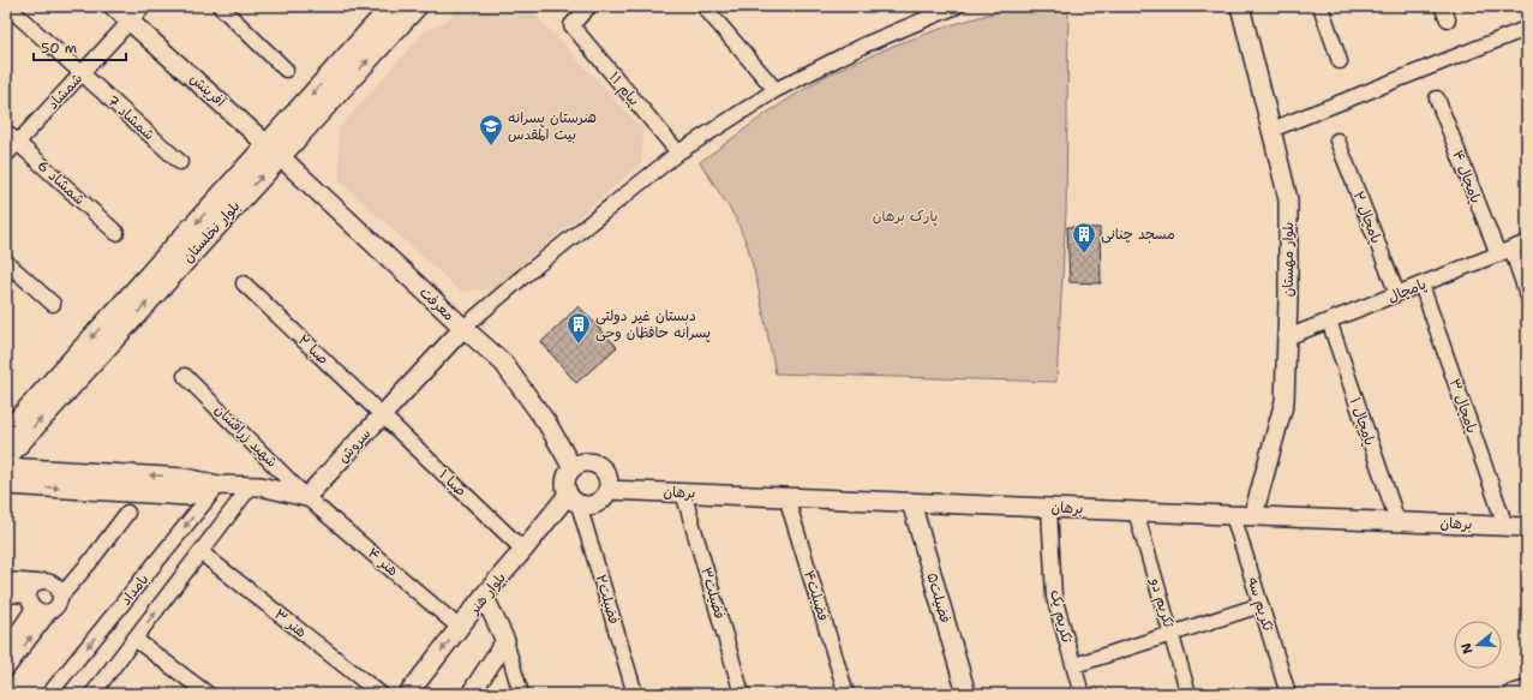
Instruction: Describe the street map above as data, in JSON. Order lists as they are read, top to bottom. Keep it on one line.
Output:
{"streets":{"main road":["بلوار نخلستان"],"street":["پیام ۱۱","آفرینش","شمشاد","شمشاد 7","پامچال ۴","شمشاد 6","پامچال ۲","بلوار مهستان","پامچال","معرفت","صبا ۲","پامچال ۳","پامچال ۱","شهید زرافشان","سروش","صبا ۱","برهان","هنر ۴","بامداد","بلوار هنر","فضیلت۳","فضیلت۴","فضیلت۵","فضیلت۲","تکریم دو","تکریم سه","تکریم یک","هنر ۳"]},"crossings":[["آفرینش","شمشاد"],["آفرینش","بلوار نخلستان"],["آفرینش","معرفت"],["شمشاد","شمشاد 7"],["شمشاد","شمشاد 6"],["پامچال ۴","پامچال"],["پامچال ۲","پامچال"],["بلوار نخلستان","معرفت"],["بلوار مهستان","پامچال"],["بلوار مهستان","برهان"],["پامچال","پامچال ۳"],["پامچال","پامچال ۱"],["معرفت","سروش"],["معرفت","برهان"],["معرفت","بلوار هنر"],["معرفت","فضیلت۲"],["صبا ۲","سروش"],["صبا ۲","صبا ۱"],["پامچال ۳","برهان"],["پامچال ۱","برهان"],["شهید زرافشان","سروش"],["شهید زرافشان","هنر ۴"],["سروش","صبا ۱"],["سروش","هنر ۴"],["صبا ۱","بلوار هنر"],["برهان","بلوار هنر"],["برهان","فضیلت۳"],["برهان","فضیلت۴"],["برهان","فضیلت۵"],["برهان","فضیلت۲"],["برهان","تکریم دو"],["برهان","تکریم سه"],["برهان","تکریم یک"],["هنر ۴","بلوار هنر"],["بامداد","هنر ۳"],["بلوار هنر","فضیلت۲"]],"parks":["پارک برهان"],"places":{"school or university":["هنرستان پسرانه بیت المقدس"],"building":["مسجد چنانی","دبستان غیر دولتی پسرانه حافظان وحی"]},"scale_bar":"50 m","north":"left"}
